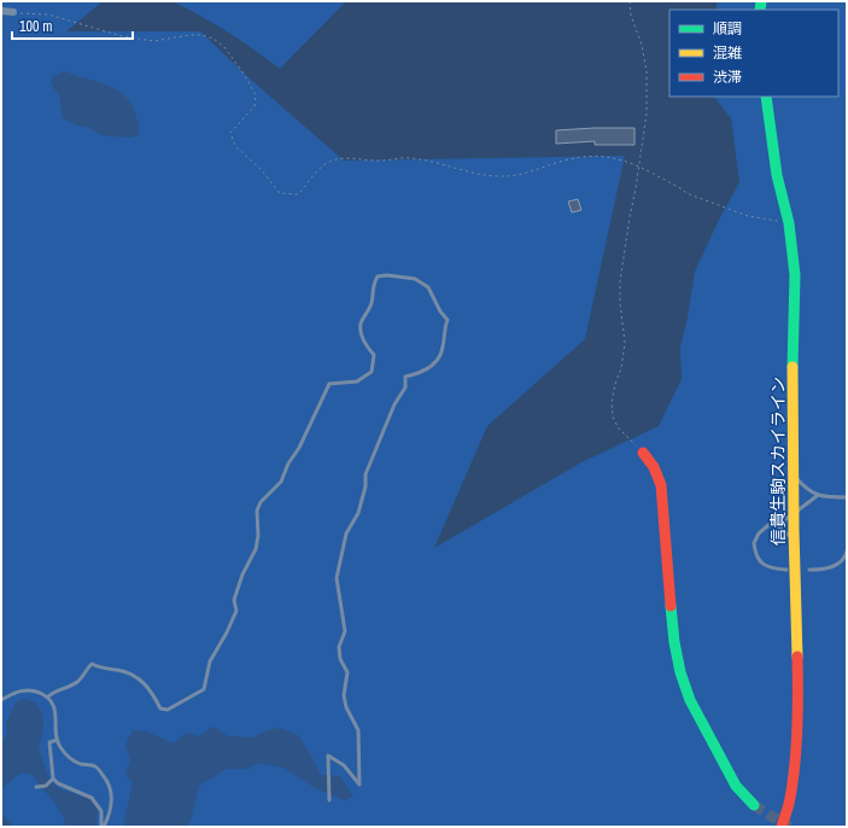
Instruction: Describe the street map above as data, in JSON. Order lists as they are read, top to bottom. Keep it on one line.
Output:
{"streets":{"street":["信貴生駒スカイライン"]},"legend":["順調","混雑","渋滞"],"scale_bar":"100 m"}
